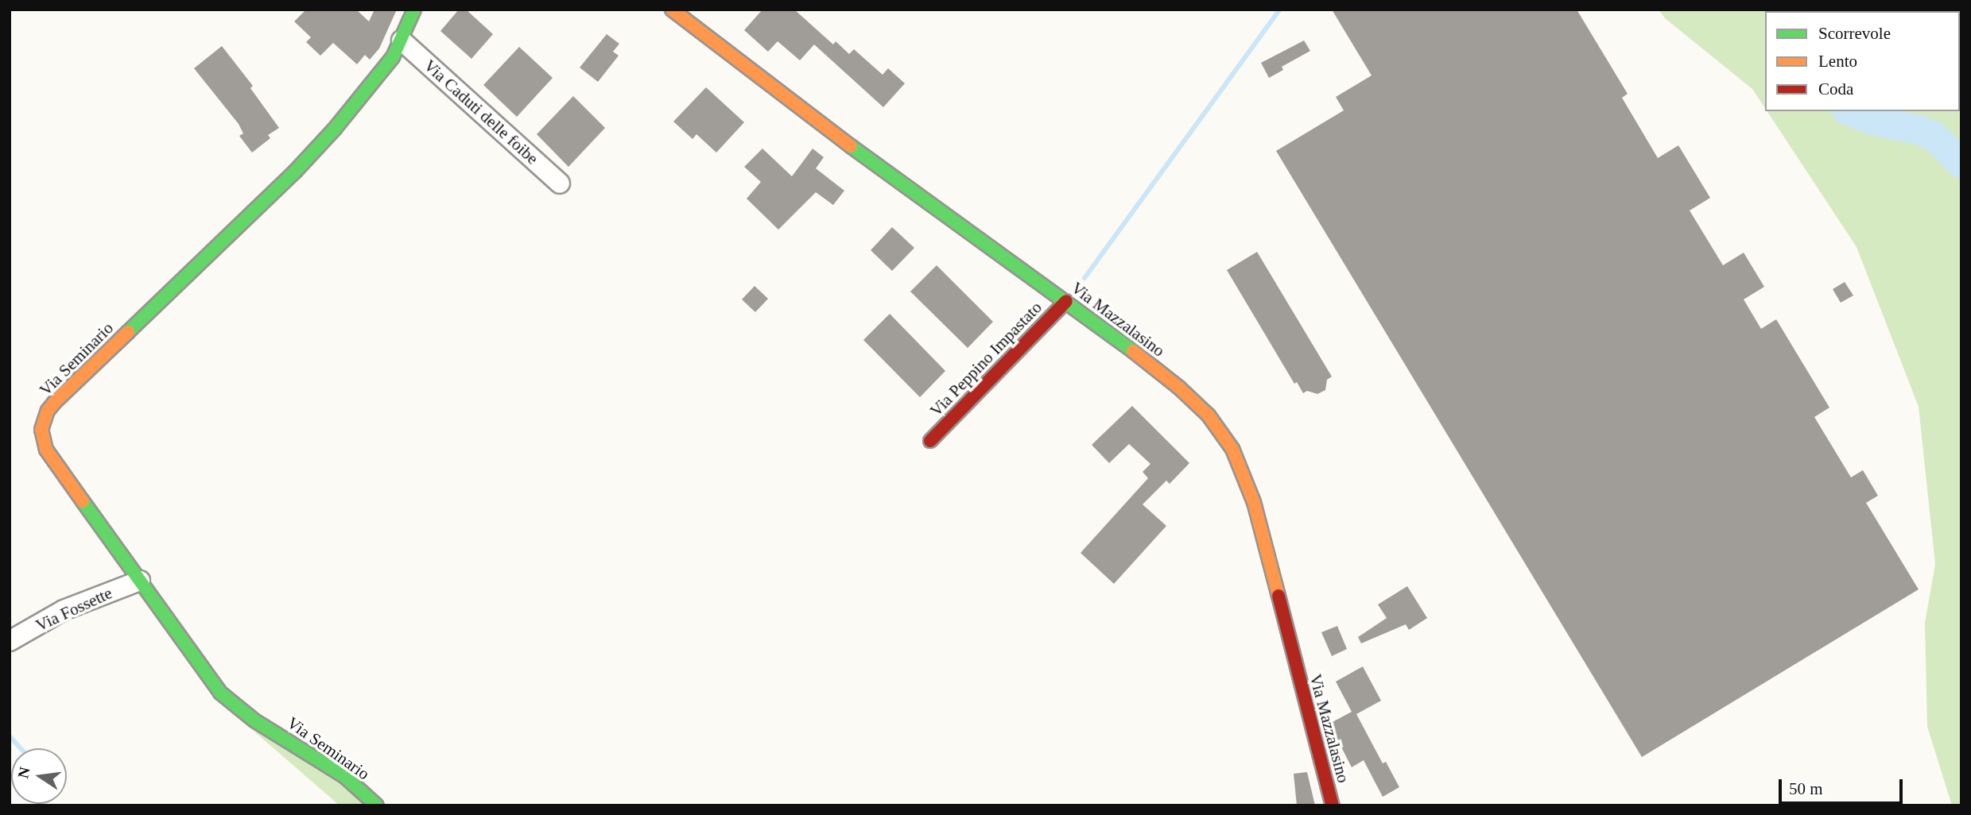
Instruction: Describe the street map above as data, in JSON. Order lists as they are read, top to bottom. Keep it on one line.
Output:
{"streets":{"street":["Via Caduti delle foibe","Via Mazzalasino","Via Seminario","Via Peppino Impastato","Via Fossette"]},"crossings":[["Via Caduti delle foibe","Via Seminario"],["Via Mazzalasino","Via Peppino Impastato"],["Via Seminario","Via Fossette"]],"legend":["Scorrevole","Lento","Coda"],"scale_bar":"50 m","north":"left"}
